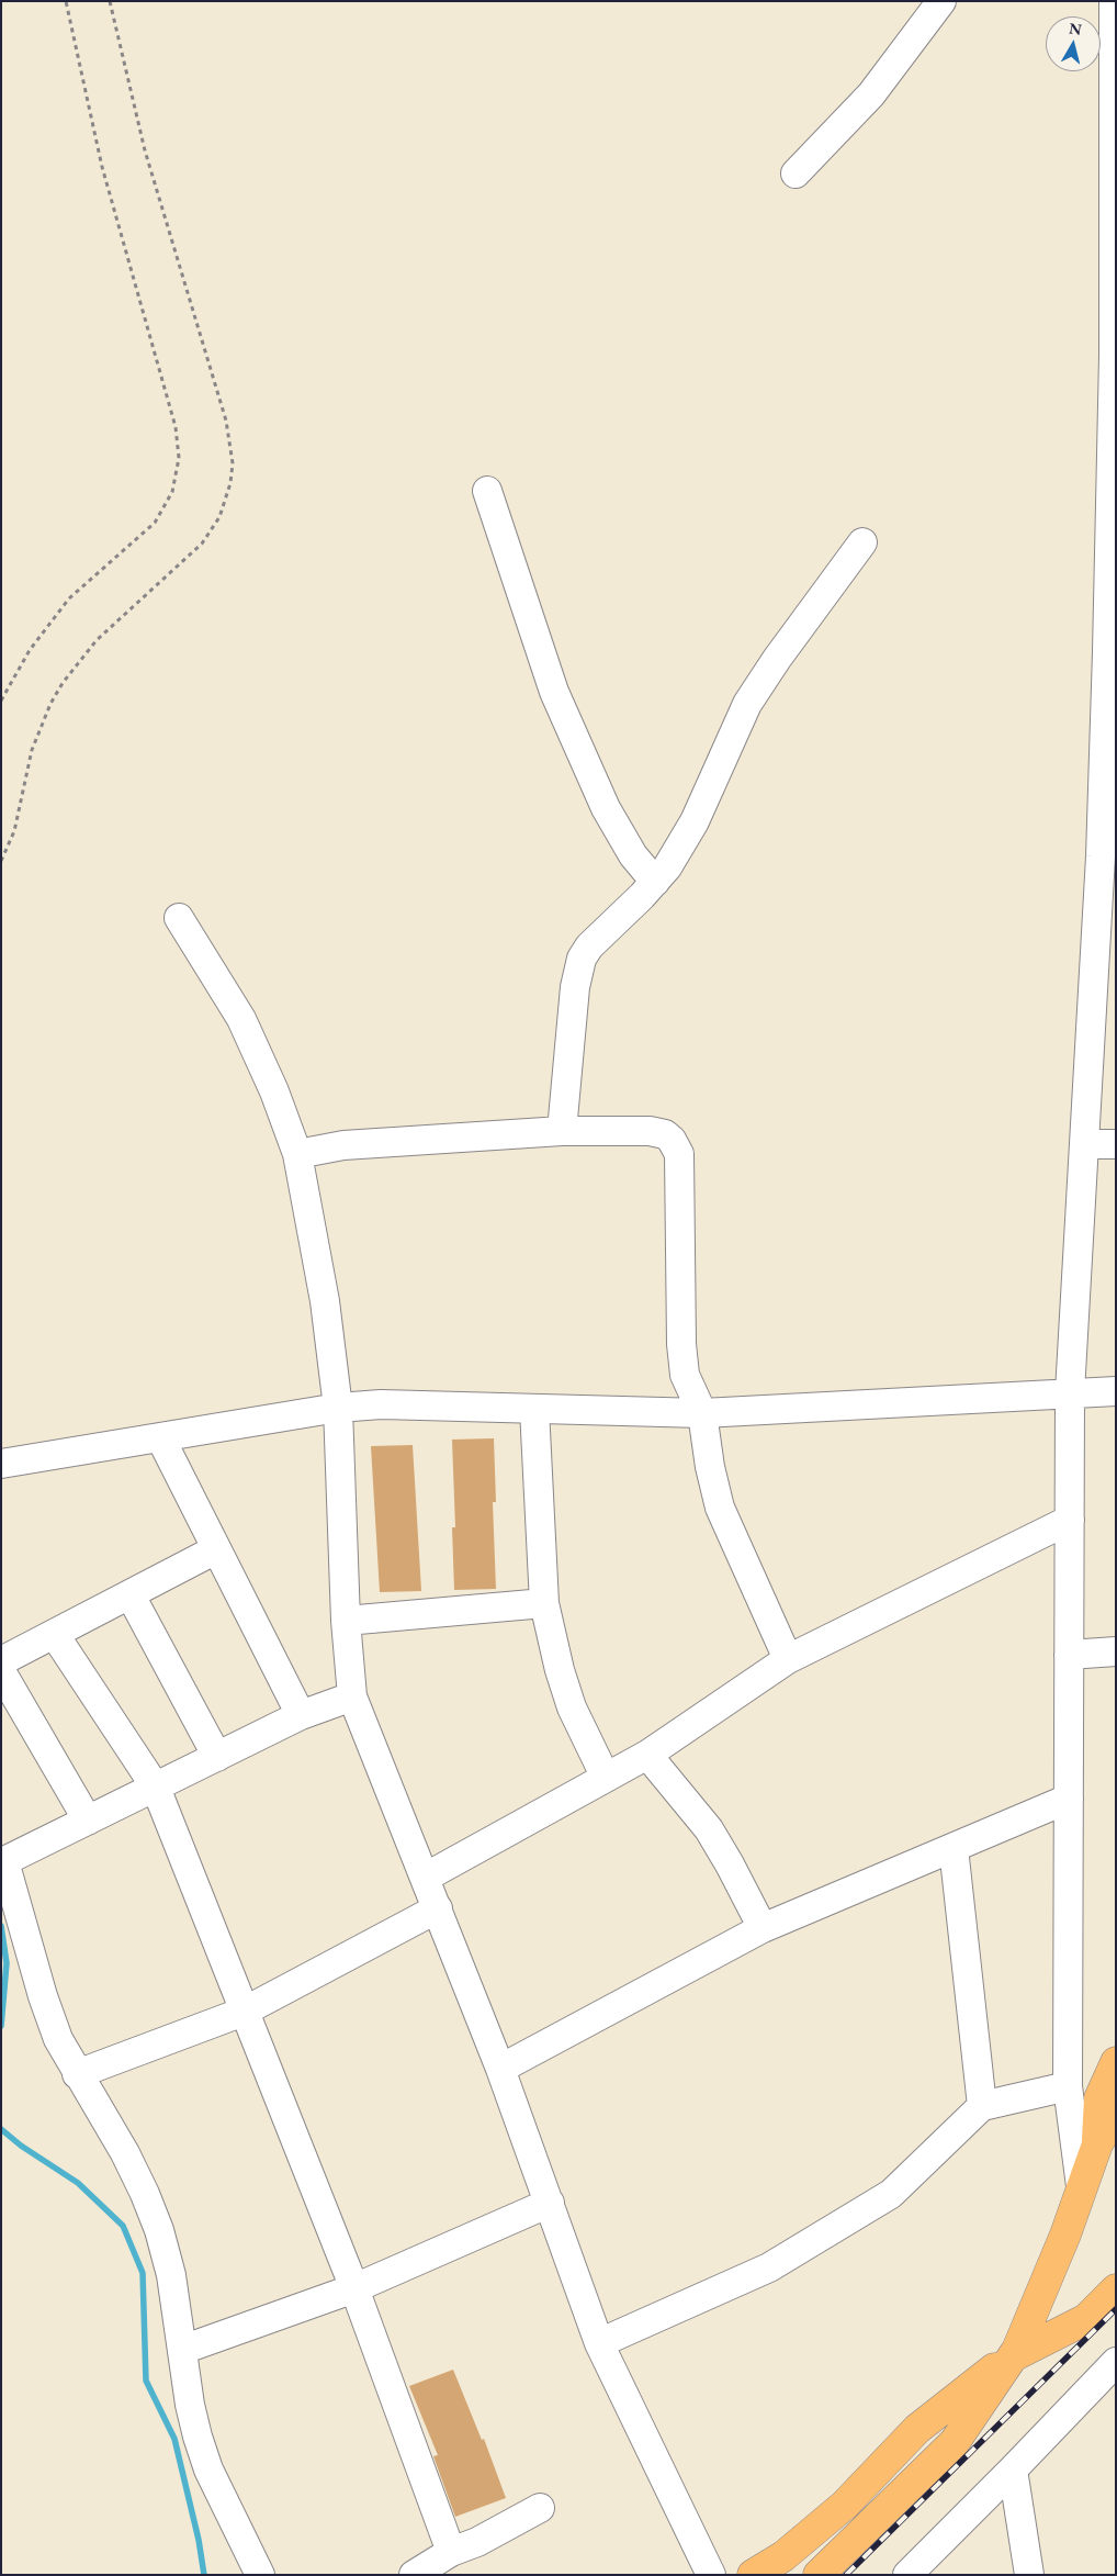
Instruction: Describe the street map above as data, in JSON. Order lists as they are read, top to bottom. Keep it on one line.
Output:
{"north":"top"}
